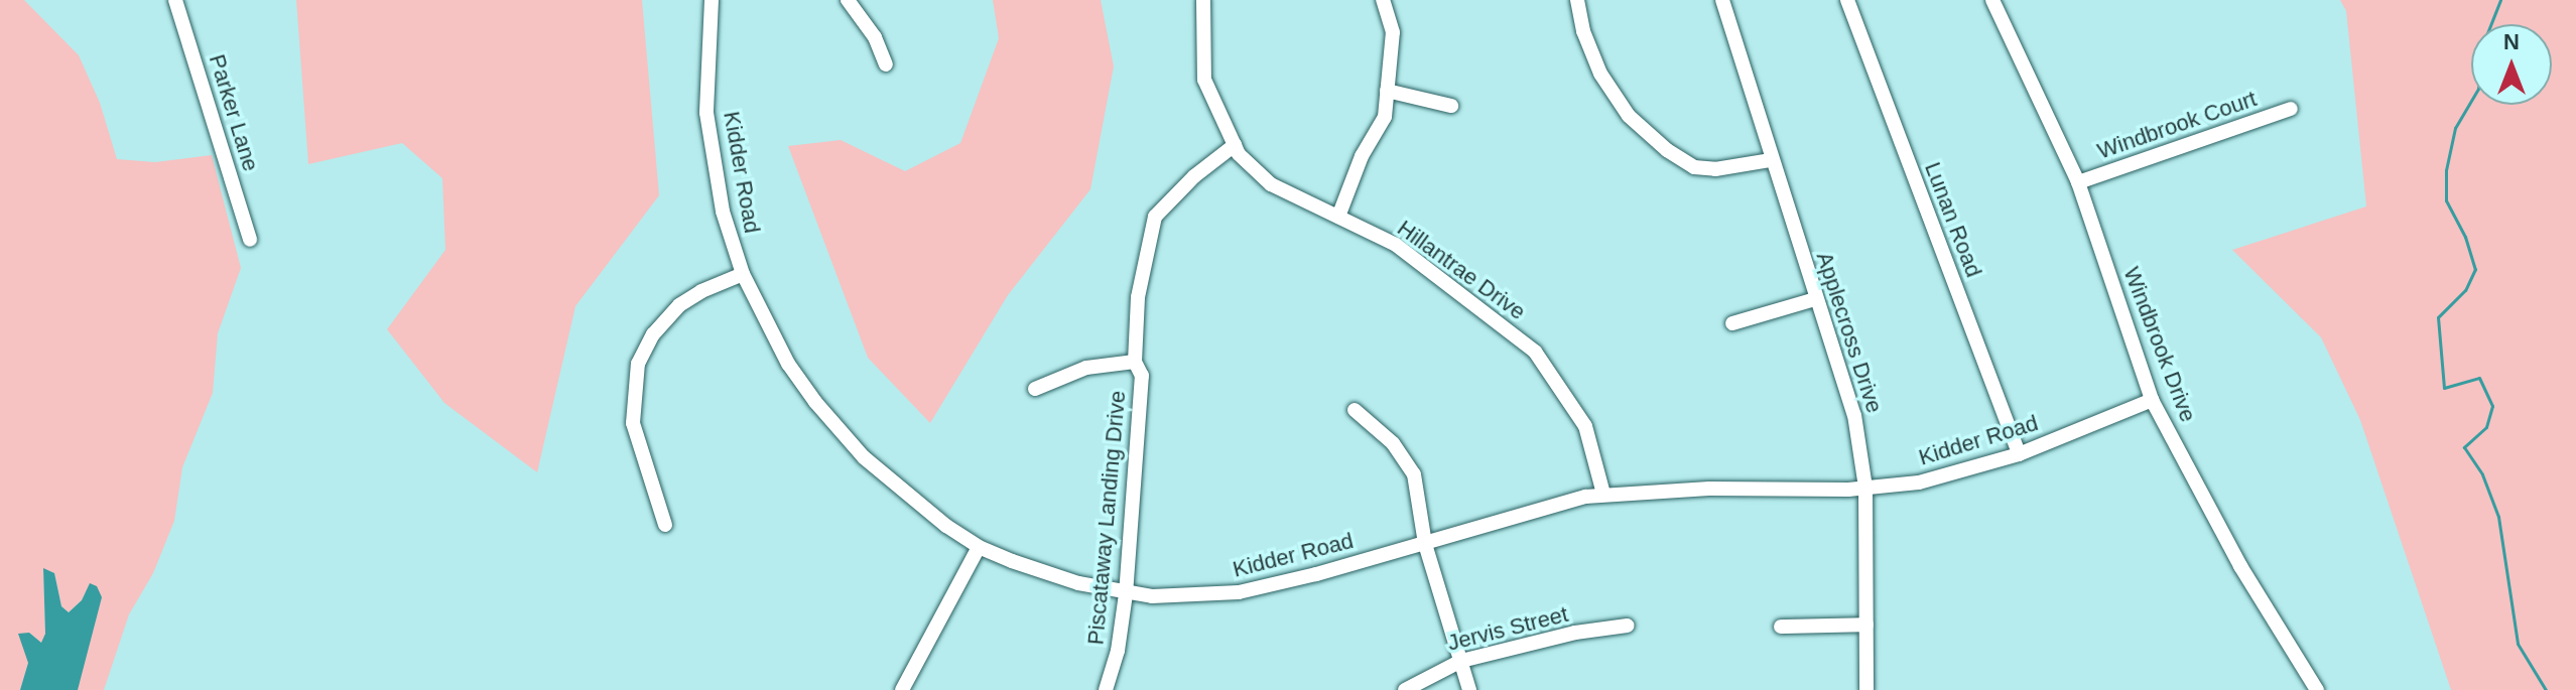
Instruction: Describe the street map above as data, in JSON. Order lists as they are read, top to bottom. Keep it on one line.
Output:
{"streets":{"street":["Parker Lane","Windbrook Court","Kidder Road","Lunan Road","Hillantrae Drive","Applecross Drive","Windbrook Drive","Piscataway Landing Drive","Jervis Street"]},"crossings":[["Windbrook Court","Windbrook Drive"],["Kidder Road","Lunan Road"],["Kidder Road","Hillantrae Drive"],["Kidder Road","Applecross Drive"],["Kidder Road","Windbrook Drive"],["Kidder Road","Piscataway Landing Drive"],["Hillantrae Drive","Piscataway Landing Drive"]],"north":"top"}
